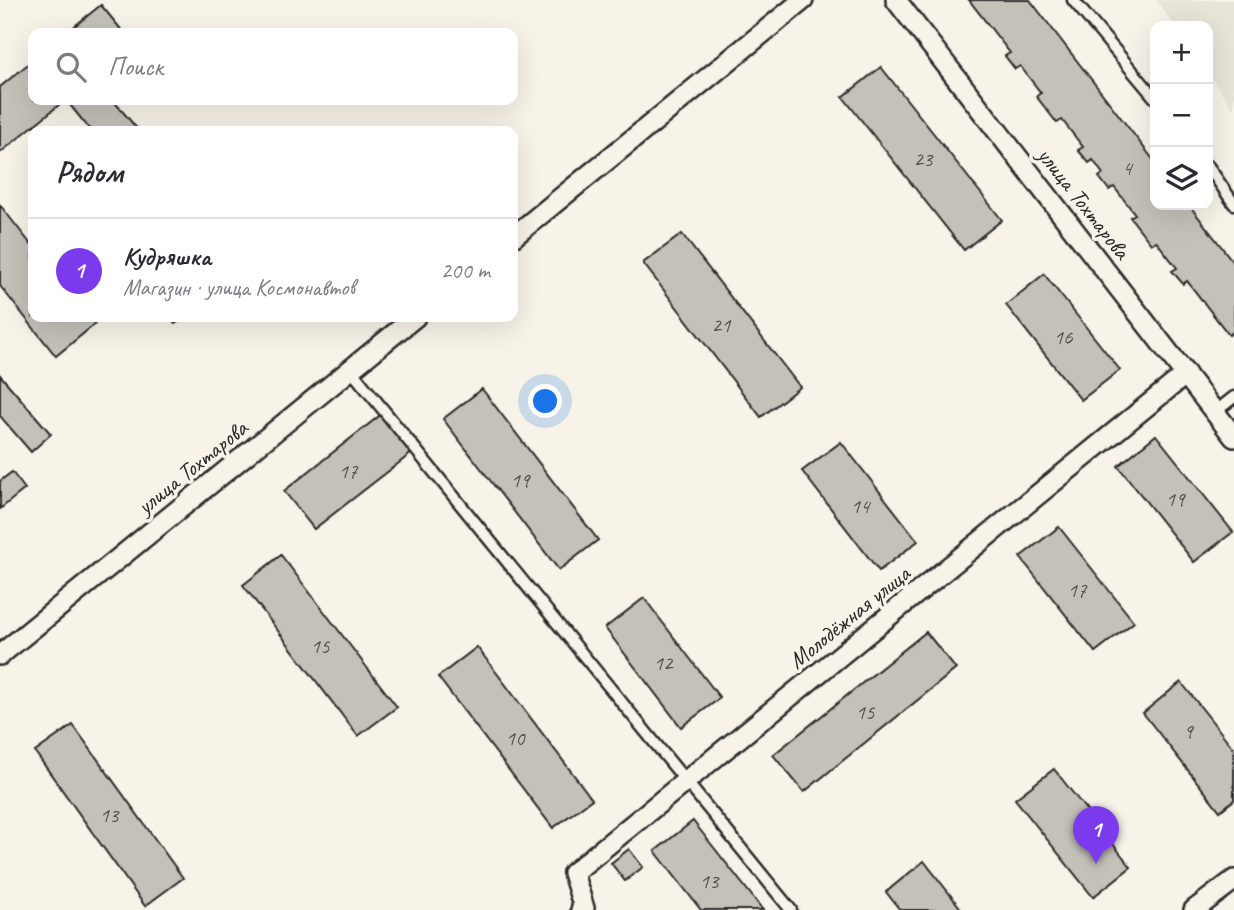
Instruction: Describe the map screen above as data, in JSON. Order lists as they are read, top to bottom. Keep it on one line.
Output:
{"streets":{"street":["улица Тохтарова","Молодёжная улица"]},"crossings":[["улица Тохтарова","Молодёжная улица"]],"house_numbers":["23","4","21","16","17","19","19","14","17","15","12","15","9","10","13","13"],"page":{"map_buttons":["+","−"],"search":"Поиск","heading":"Рядом","list":[{"mark":"1","name":"Кудряшка","note":"Магазин · улица Космонавтов","value":"200 m"}],"pins":"1"}}
